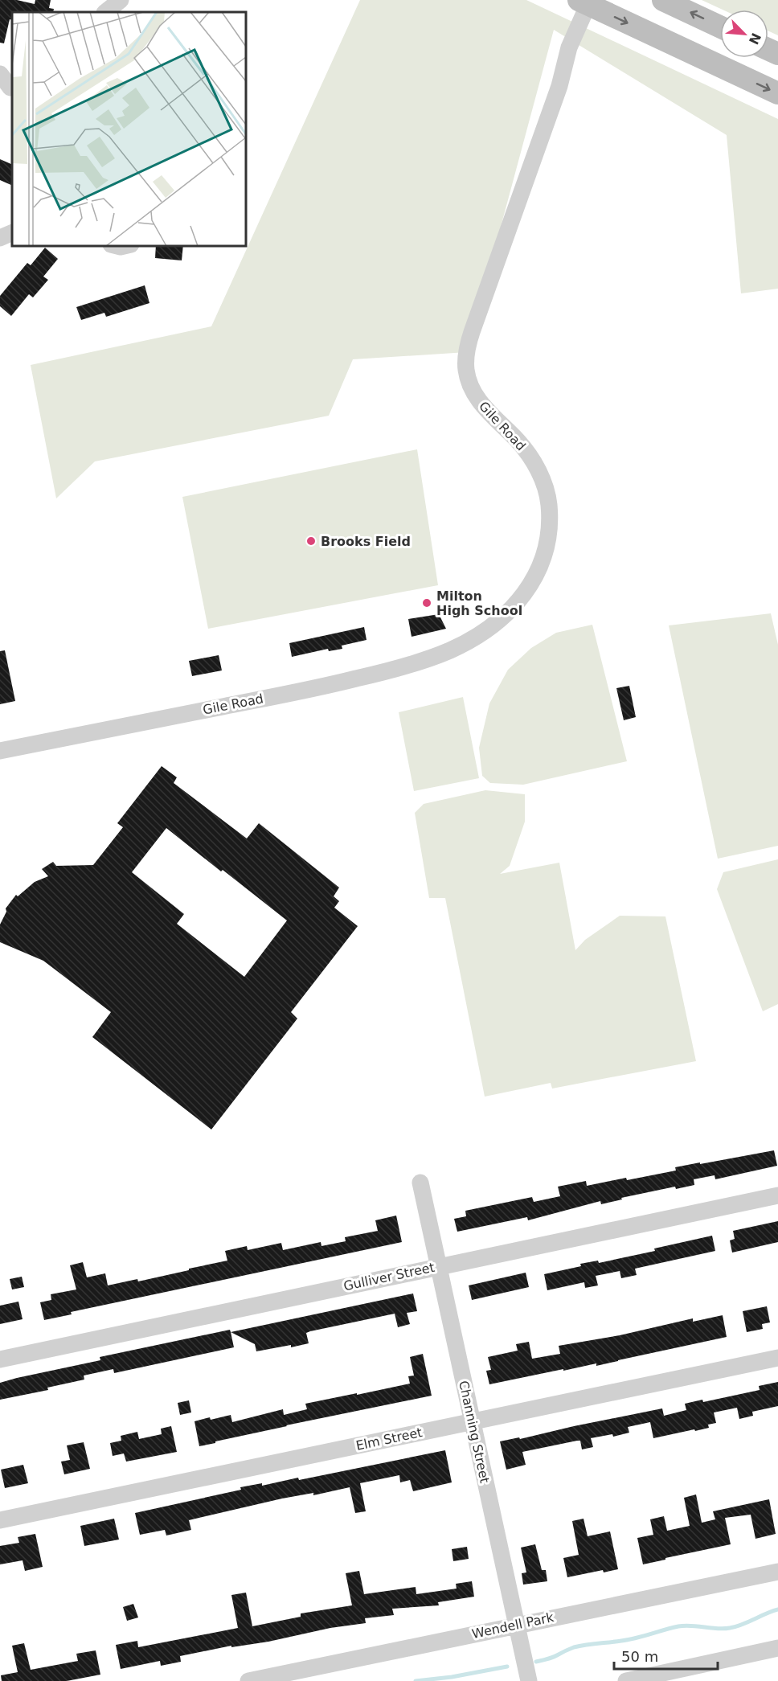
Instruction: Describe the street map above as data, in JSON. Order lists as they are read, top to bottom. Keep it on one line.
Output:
{"streets":{"street":["Gile Road","Gulliver Street","Channing Street","Elm Street","Wendell Park"]},"crossings":[["Gulliver Street","Channing Street"],["Channing Street","Elm Street"],["Channing Street","Wendell Park"]],"places":["Brooks Field","Milton High School"],"scale_bar":"50 m","north":"bottom right"}
